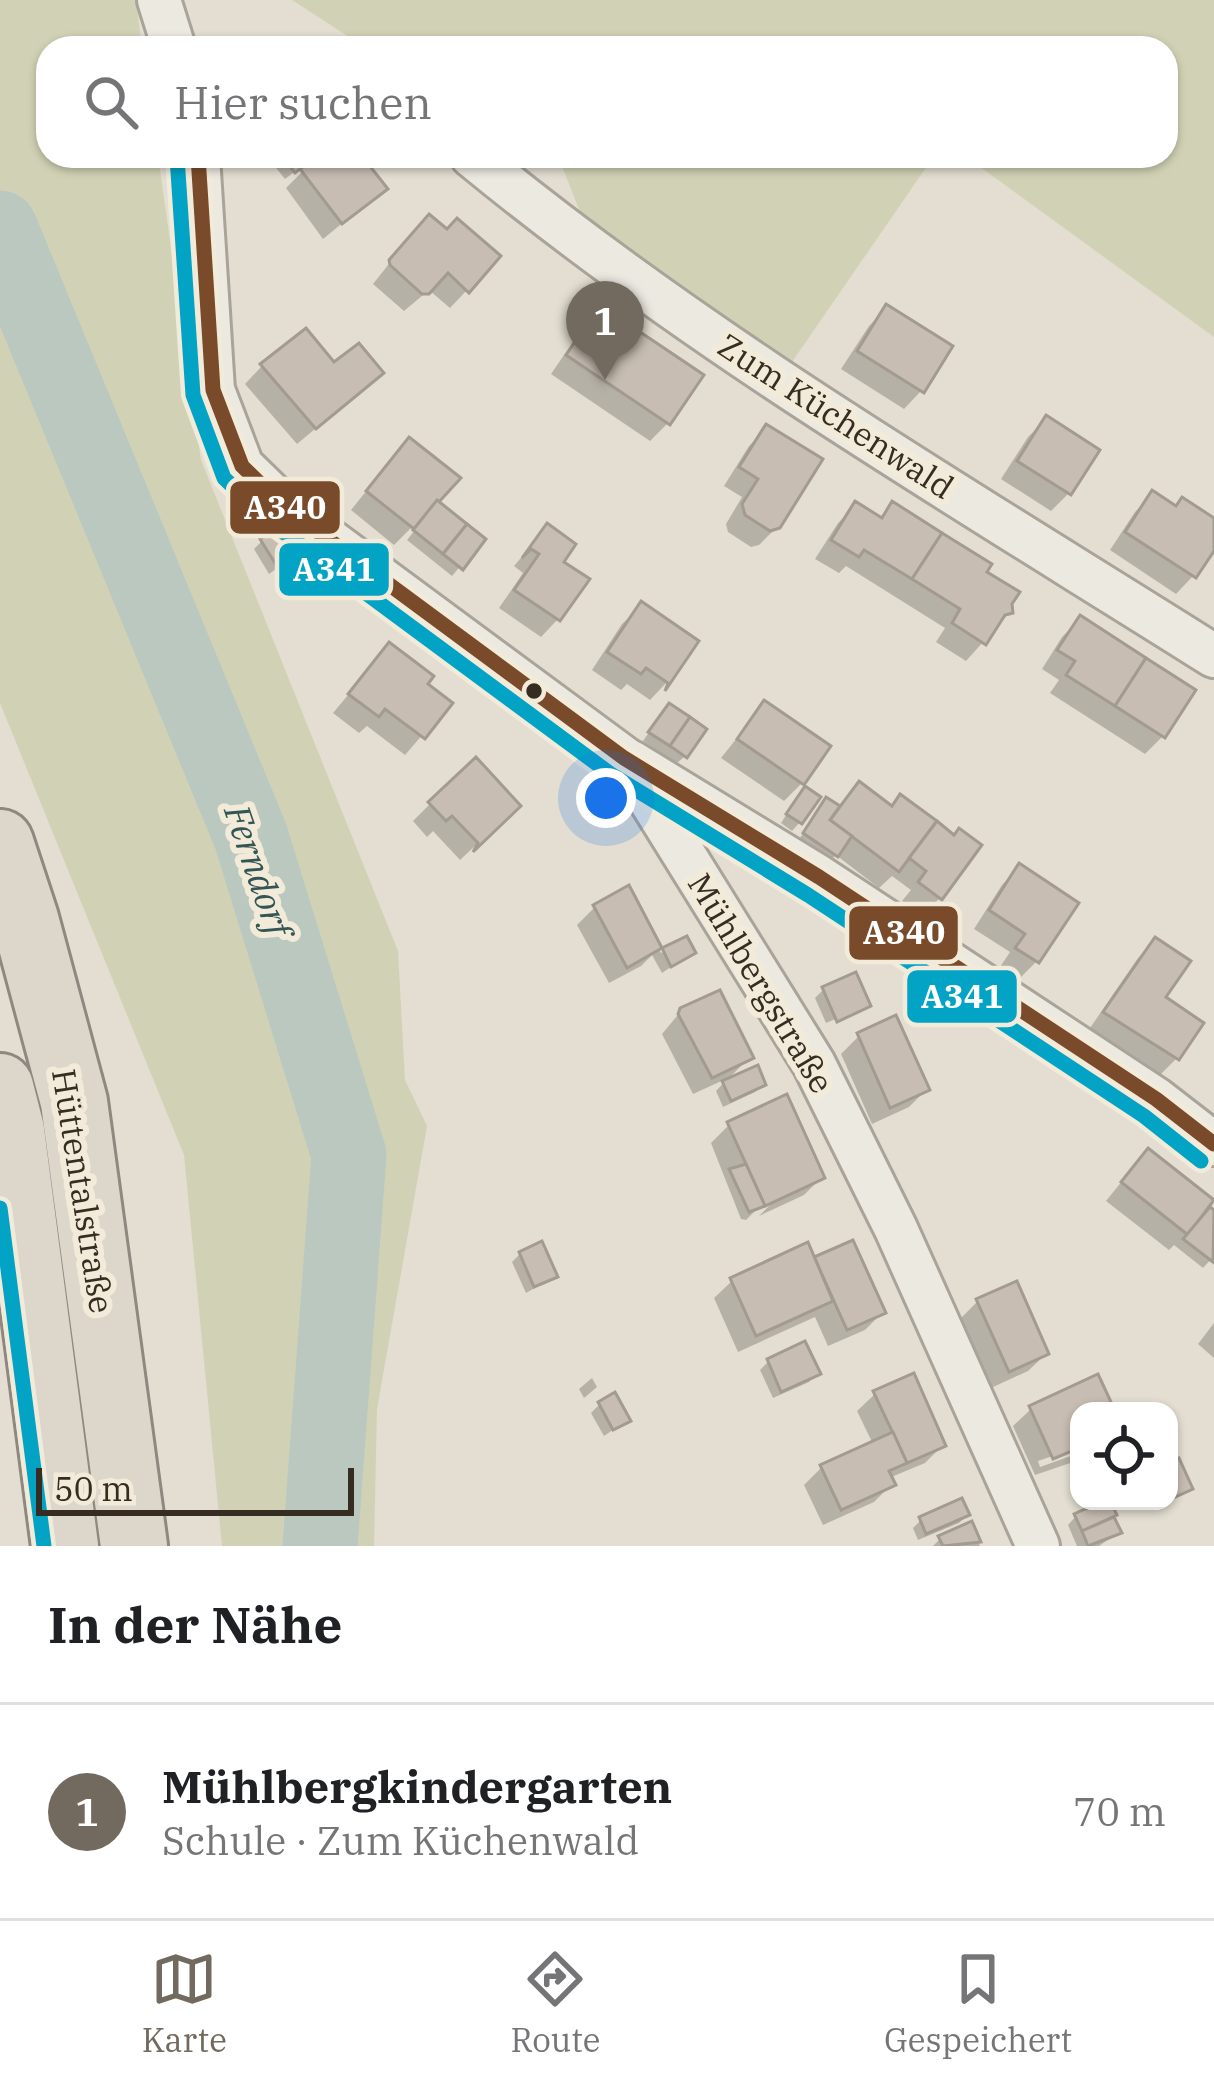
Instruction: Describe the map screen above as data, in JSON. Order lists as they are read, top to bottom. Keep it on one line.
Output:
{"streets":{"highway":["Hüttentalstraße"],"street":["Zum Küchenwald","Mühlbergstraße"]},"water":["Ferndorf"],"lines":["transit line A340","transit line A341"],"scale_bar":"50 m","page":{"search":"Hier suchen","pins":"1","scale":"50 m","heading":"In der Nähe","list":[{"mark":"1","name":"Mühlbergkindergarten","note":"Schule · Zum Küchenwald","value":"70 m"}],"nav":["Karte","Route","Gespeichert"]}}
